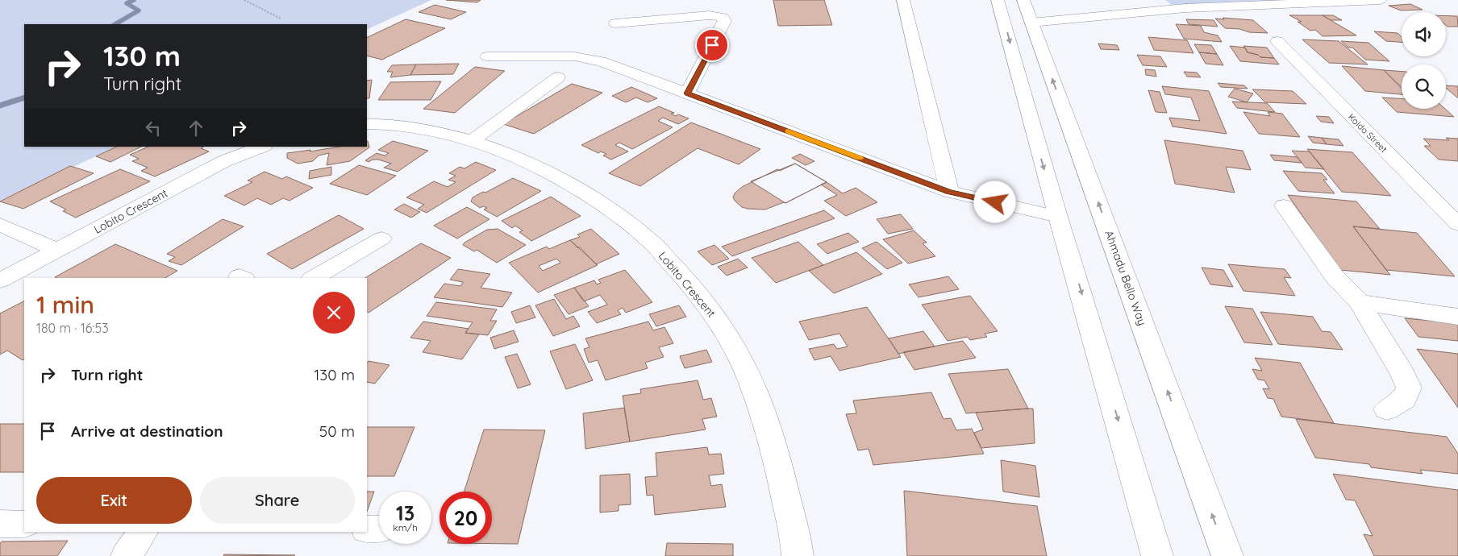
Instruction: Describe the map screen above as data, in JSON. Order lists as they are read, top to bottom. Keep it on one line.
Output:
{"streets":{"street":["Kolda Street","Lobito Crescent","Ahmadu Bello Way"]},"page":{"turn":["130 m","Turn right"],"heading":["1 min","180 m · 16:53"],"list":[{"name":"Turn right","value":"130 m"},{"name":"Arrive at destination","value":"50 m"}],"buttons":["Exit","Share"],"speed":"13 km/h","limit":"20"}}
